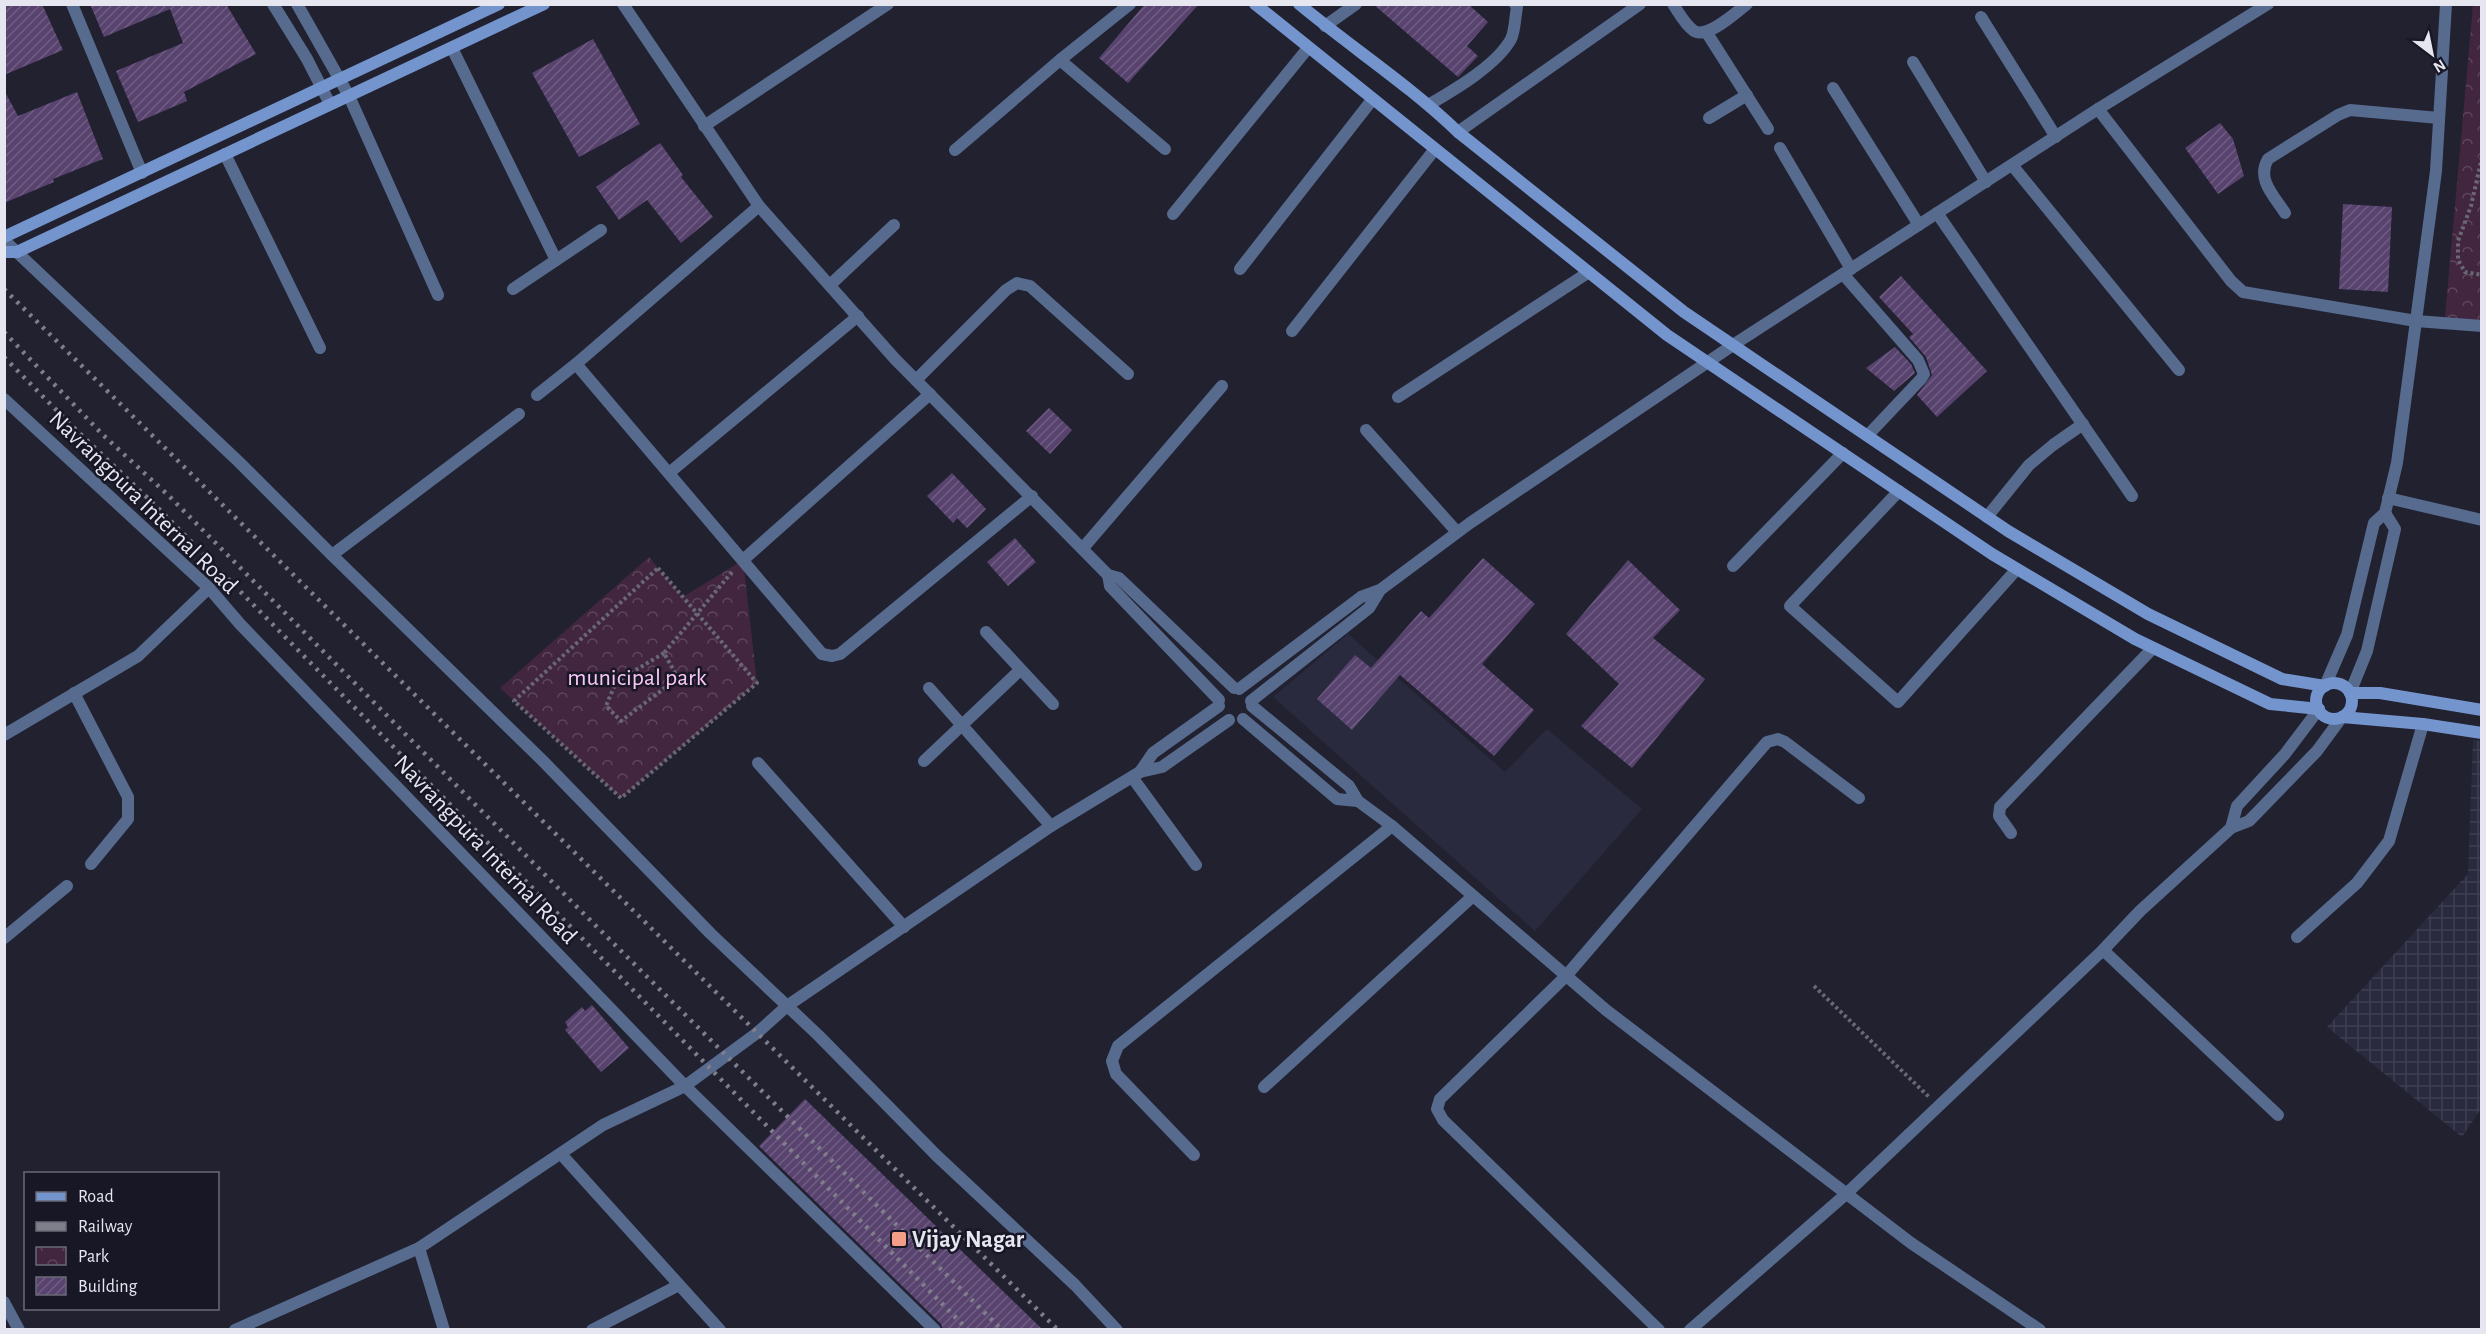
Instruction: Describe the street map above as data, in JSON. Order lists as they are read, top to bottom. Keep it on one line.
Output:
{"streets":{"street":["Navrangpura Internal Road"]},"parks":["municipal park"],"places":{"transit":["Vijay Nagar"]},"legend":["Road","Railway","Park","Building"],"north":"bottom right"}
